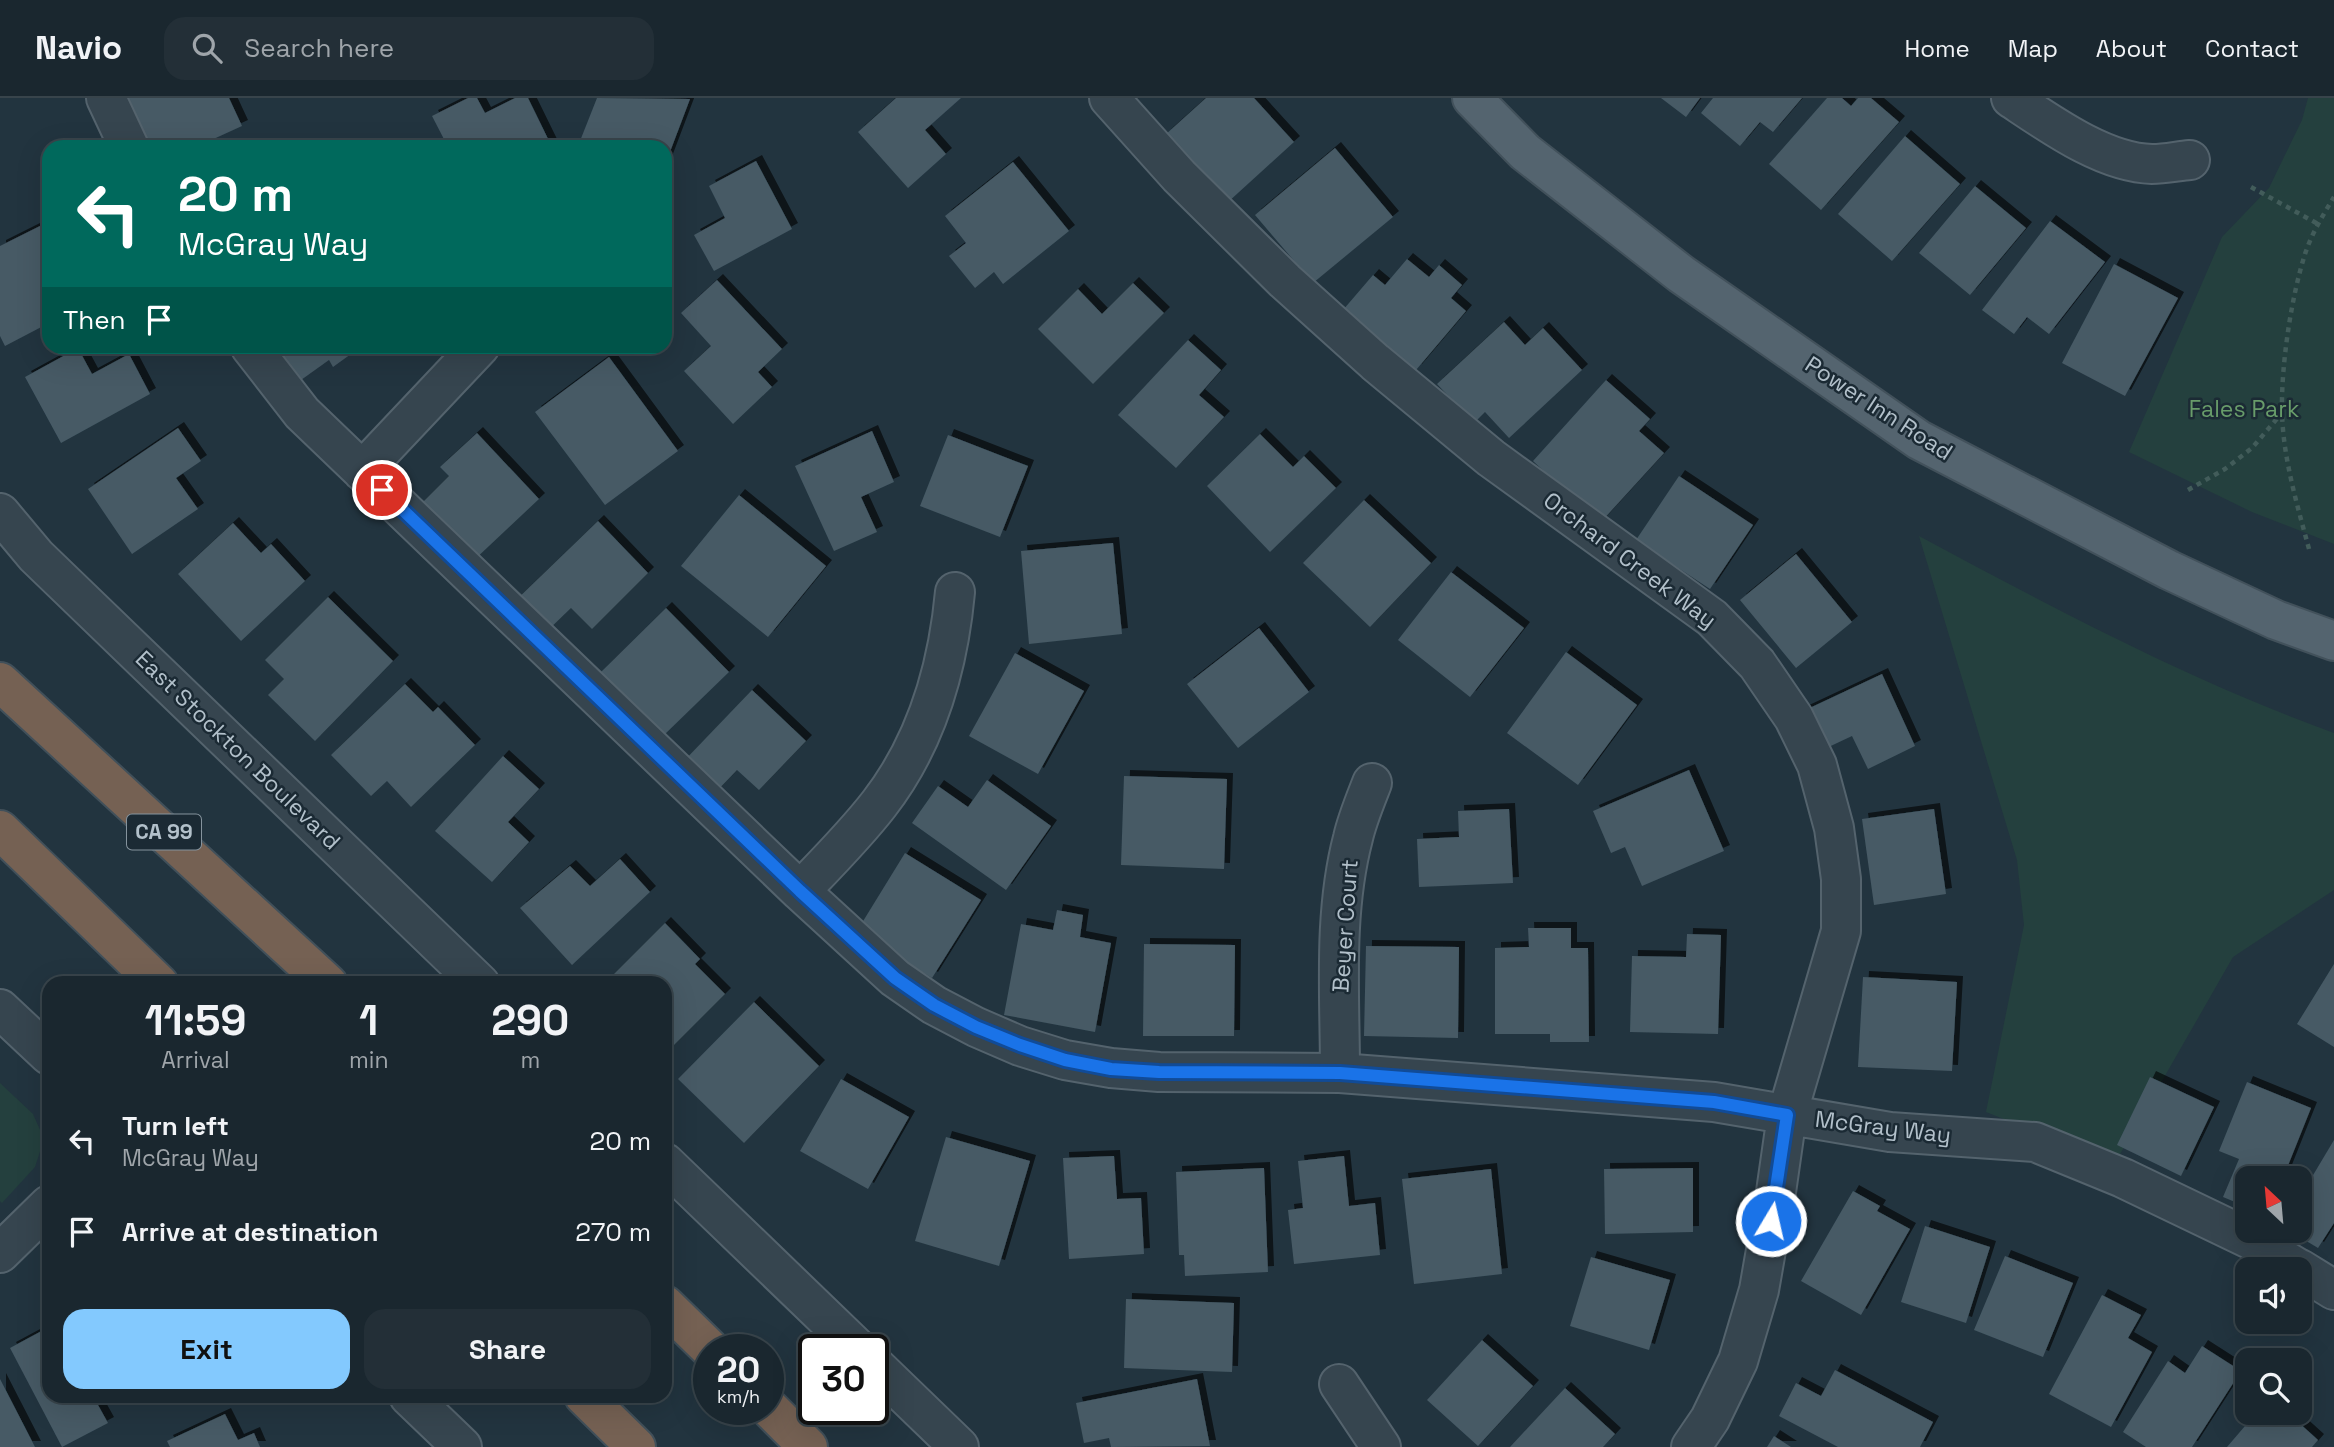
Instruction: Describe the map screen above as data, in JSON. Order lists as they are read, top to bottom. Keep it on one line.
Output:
{"streets":{"highway":["CA 99"],"main road":["Power Inn Road"],"street":["Orchard Creek Way","East Stockton Boulevard","Beyer Court","McGray Way"]},"crossings":[["Orchard Creek Way","McGray Way"],["Beyer Court","McGray Way"]],"parks":["Fales Park"],"north":"top left","page":{"header":"Navio","search":"Search here","nav":["Home","Map","About","Contact"],"turn":["20 m","McGray Way"],"then":"Then","eta":["11:59","Arrival","1","min","290","m"],"list":[{"name":"Turn left","note":"McGray Way","value":"20 m"},{"name":"Arrive at destination","value":"270 m"}],"buttons":["Exit","Share"],"speed":"20 km/h","limit":"30"}}
